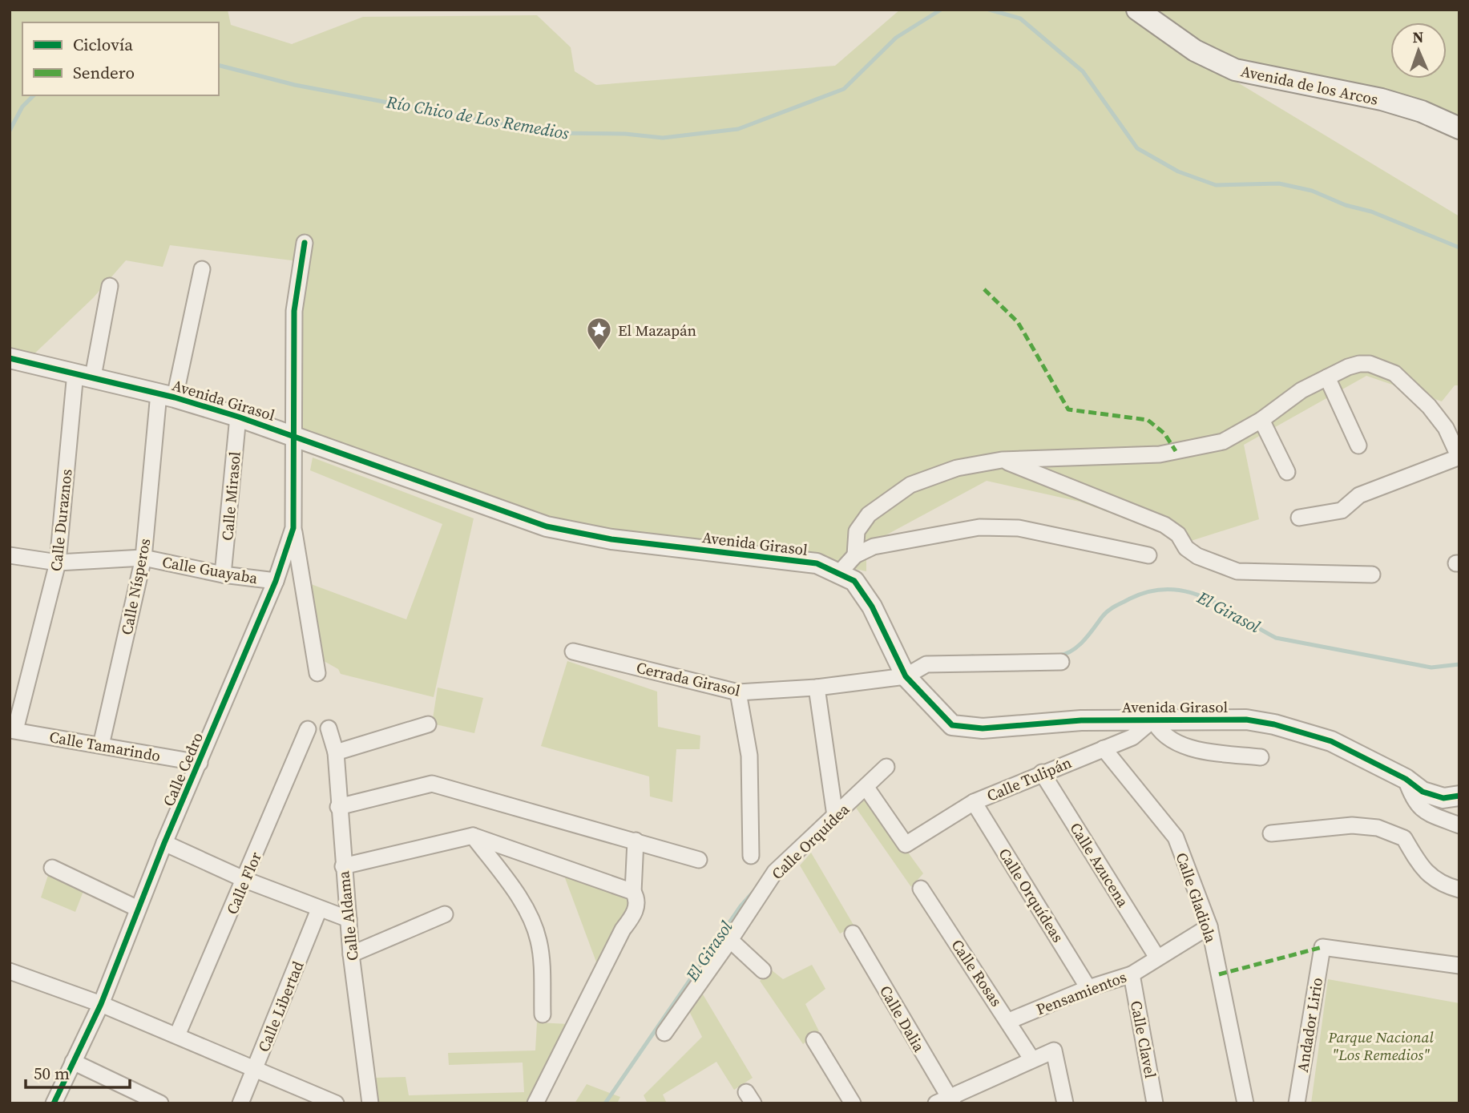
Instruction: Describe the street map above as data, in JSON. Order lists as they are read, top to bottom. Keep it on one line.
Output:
{"streets":{"main road":["Avenida de los Arcos"],"street":["Avenida Girasol","Calle Mirasol","Calle Duraznos","Calle Guayaba","Calle Nísperos","Cerrada Girasol","Calle Tamarindo","Calle Cedro","Calle Tulipán","Calle Orquídea","Calle Azucena","Calle Flor","Calle Orquídeas","Calle Gladiola","Calle Aldama","Calle Rosas","Pensamientos","Calle Libertad","Calle Dalia","Andador Lirio","Calle Clavel"]},"crossings":[["Avenida Girasol","Calle Mirasol"],["Avenida Girasol","Calle Duraznos"],["Avenida Girasol","Calle Nísperos"],["Avenida Girasol","Cerrada Girasol"],["Avenida Girasol","Calle Cedro"],["Avenida Girasol","Calle Tulipán"],["Calle Mirasol","Calle Guayaba"],["Calle Duraznos","Calle Guayaba"],["Calle Duraznos","Calle Tamarindo"],["Calle Guayaba","Calle Nísperos"],["Calle Guayaba","Calle Cedro"],["Calle Nísperos","Calle Tamarindo"],["Calle Tamarindo","Calle Cedro"],["Calle Tulipán","Calle Orquídea"],["Calle Tulipán","Calle Azucena"],["Calle Tulipán","Calle Orquídeas"],["Calle Tulipán","Calle Gladiola"],["Calle Azucena","Pensamientos"],["Calle Orquídeas","Pensamientos"],["Calle Gladiola","Pensamientos"],["Calle Rosas","Pensamientos"],["Pensamientos","Calle Clavel"]],"water":["Río Chico de Los Remedios","El Girasol"],"parks":["Parque Nacional \"Los Remedios\""],"places":{"place":["El Mazapán"]},"legend":["Ciclovía","Sendero"],"scale_bar":"50 m","north":"top"}
